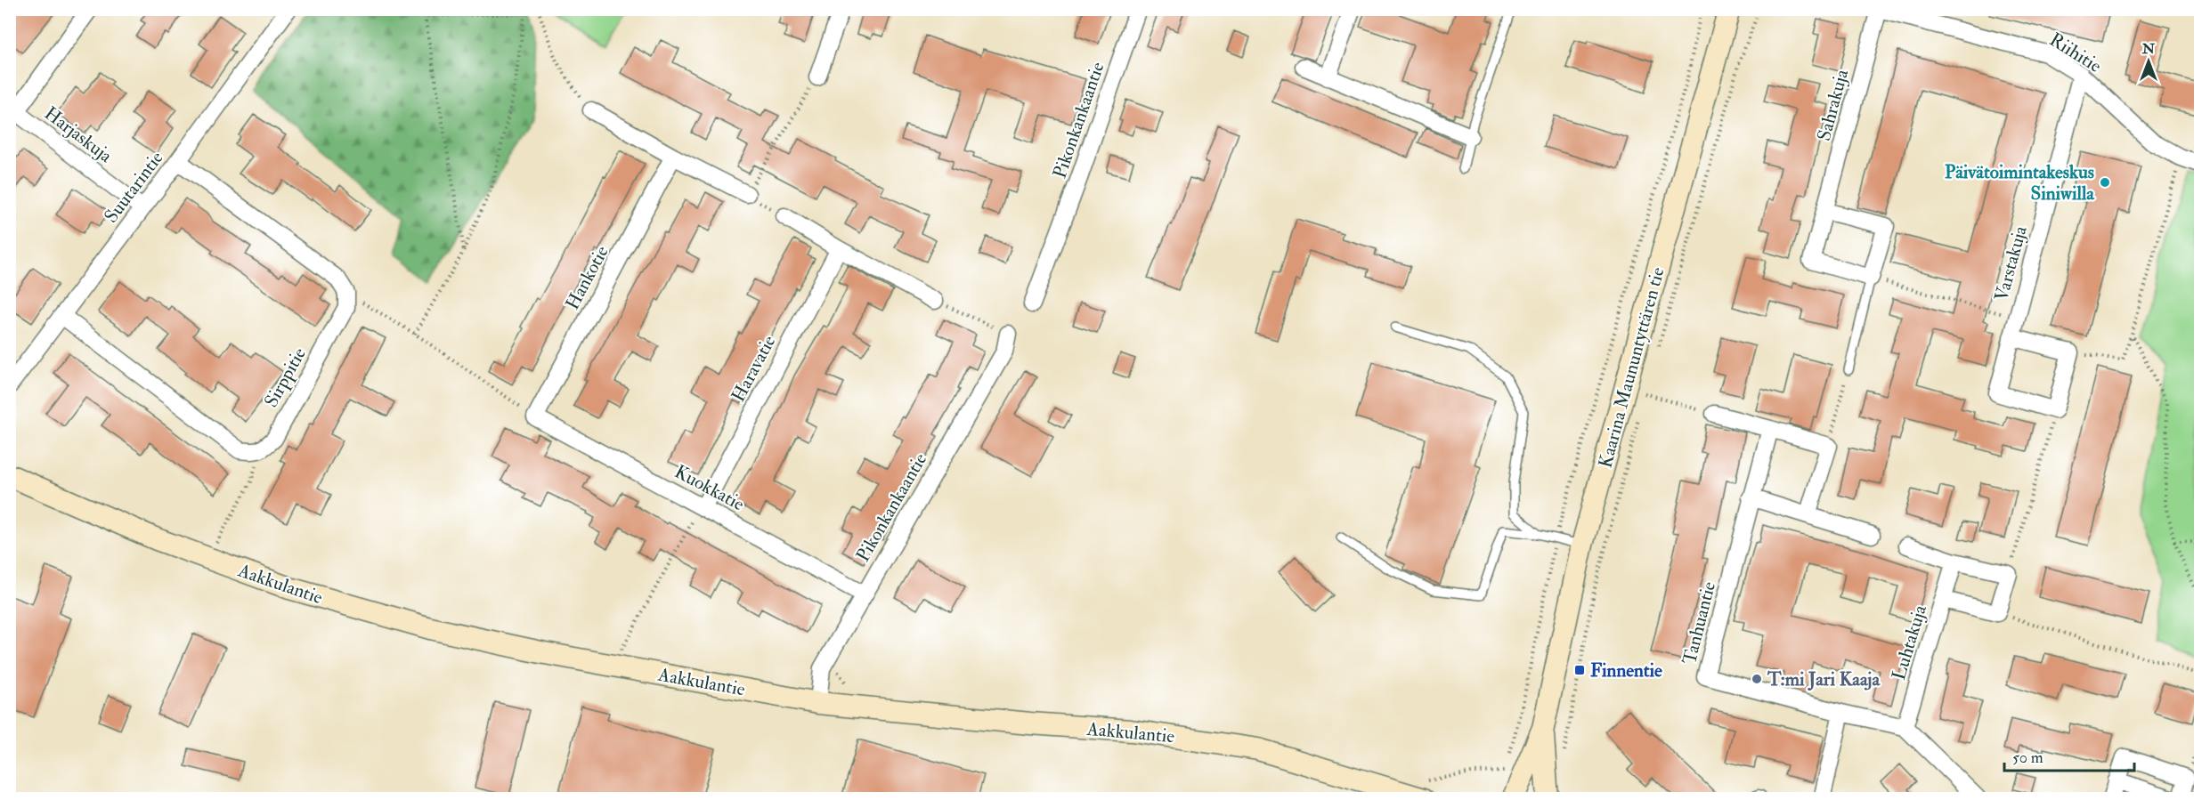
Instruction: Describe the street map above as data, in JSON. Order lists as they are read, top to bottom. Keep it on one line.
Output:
{"streets":{"street":["Riihitie","Sahrakuja","Pikonkankaantie","Harjaskuja","Suutarintie","Varstakuja","Hankotie","Kaarina Maununtyttären tie","Haravatie","Sirppitie","Kuokkatie","Aakkulantie","Tanhuantie","Luhtakuja"]},"crossings":[["Riihitie","Sahrakuja"],["Riihitie","Varstakuja"],["Pikonkankaantie","Kuokkatie"],["Pikonkankaantie","Aakkulantie"],["Harjaskuja","Suutarintie"],["Hankotie","Kuokkatie"],["Haravatie","Kuokkatie"],["Tanhuantie","Luhtakuja"]],"places":{"other":["Päivätoimintakeskus Siniwilla","T:mi Jari Kaaja"],"transit":["Finnentie"]},"scale_bar":"50 m","north":"top"}
